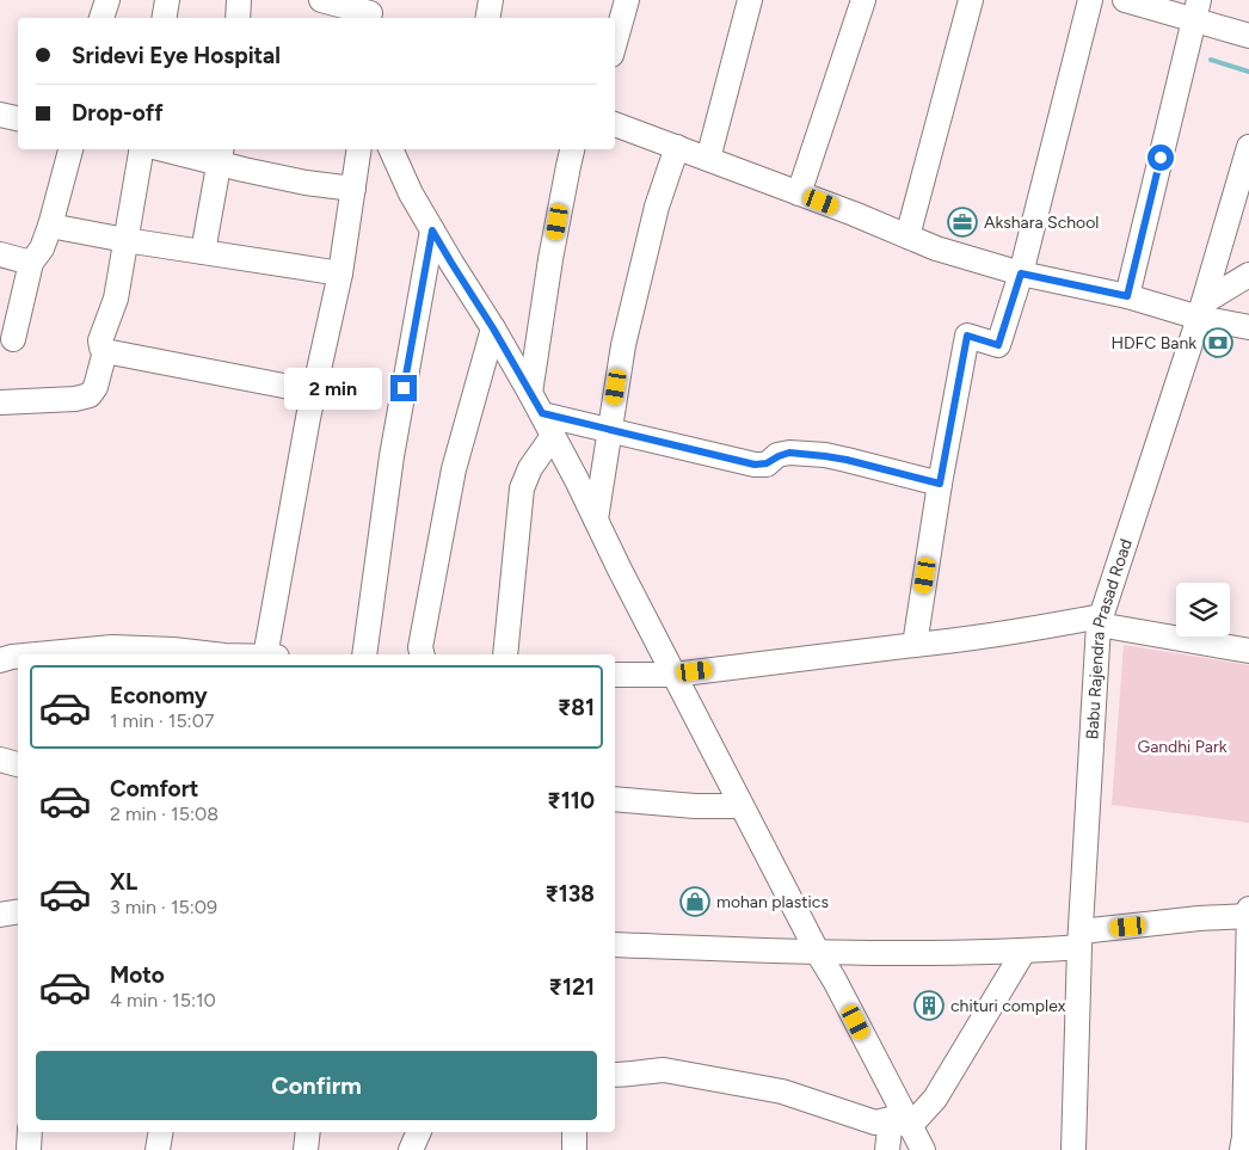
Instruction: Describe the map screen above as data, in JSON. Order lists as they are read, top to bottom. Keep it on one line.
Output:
{"streets":{"street":["Babu Rajendra Prasad Road"]},"parks":["Gandhi Park"],"places":{"office":["Akshara School"],"bank":["HDFC Bank"],"shop":["mohan plastics"],"building":["chituri complex"]},"page":{"banner":["Sridevi Eye Hospital","Drop-off"],"bubble":"2 min","list":[{"name":"Economy","note":"1 min · 15:07","value":"₹81"},{"name":"Comfort","note":"2 min · 15:08","value":"₹110"},{"name":"XL","note":"3 min · 15:09","value":"₹138"},{"name":"Moto","note":"4 min · 15:10","value":"₹121"}],"buttons":"Confirm"}}
